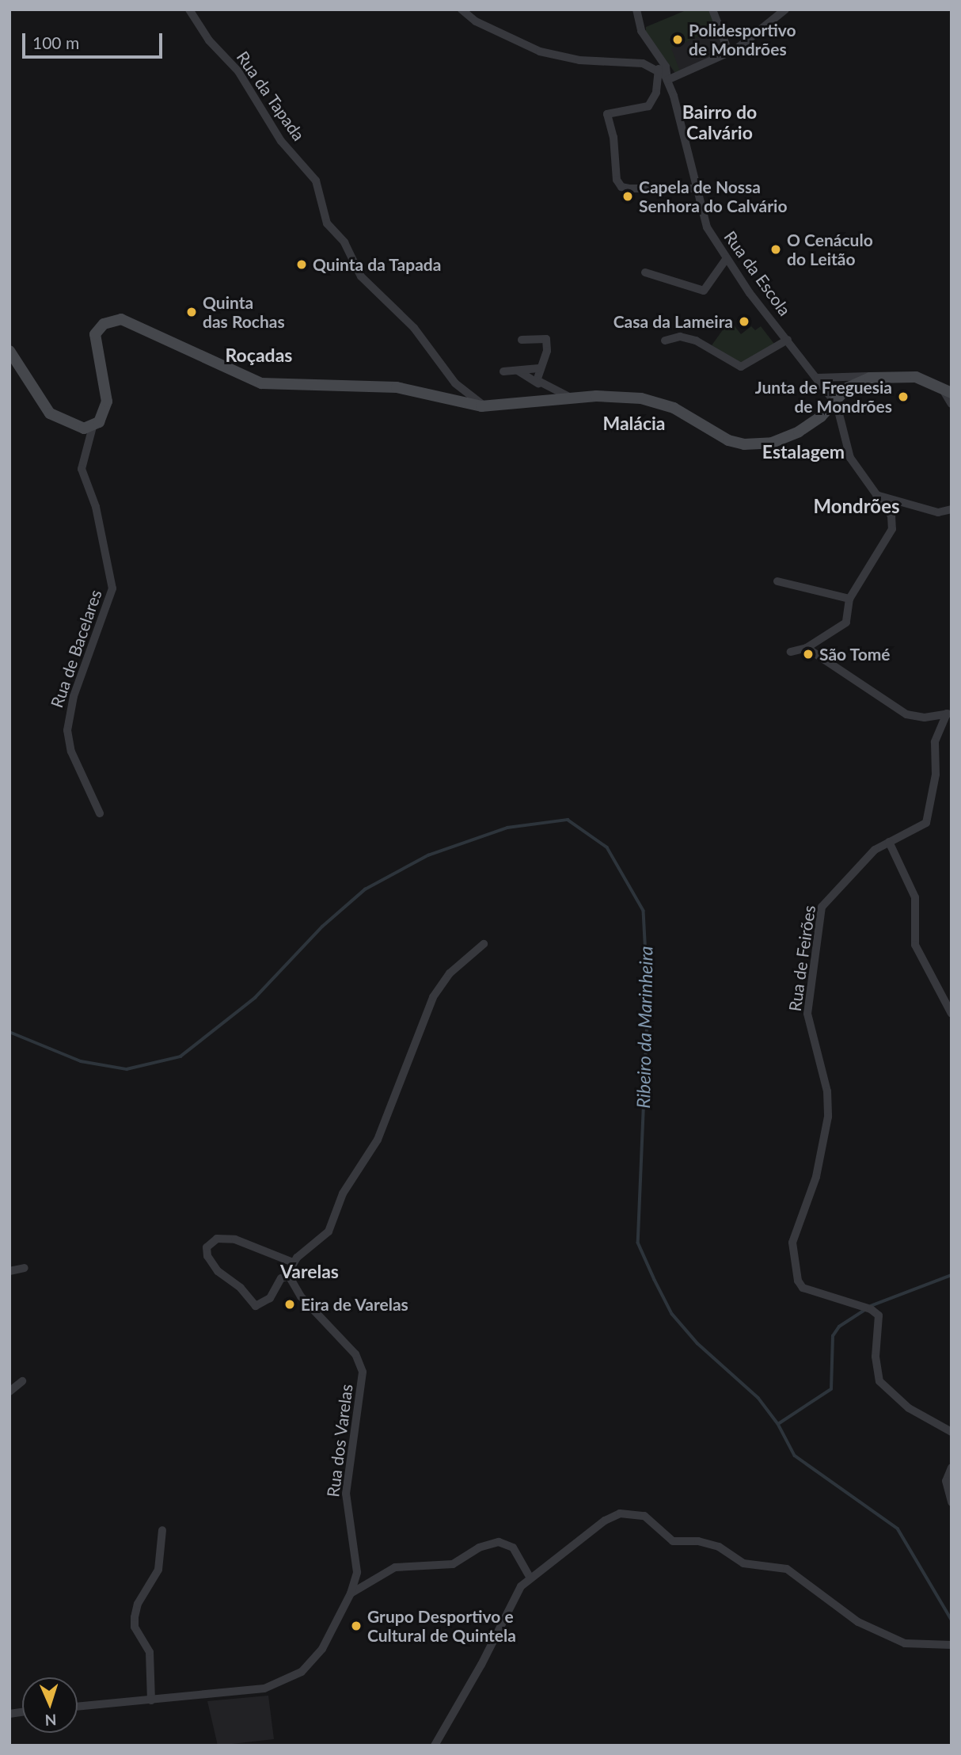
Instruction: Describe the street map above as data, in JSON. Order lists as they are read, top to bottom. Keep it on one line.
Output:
{"streets":{"street":["Rua da Tapada","Rua da Escola","Rua de Bacelares","Rua de Feirões","Rua dos Varelas"]},"districts":["Bairro do Calvário","Roçadas","Malácia","Estalagem","Mondrões","Varelas"],"water":["Ribeiro da Marinheira"],"places":["Polidesportivo de Mondrões","Capela de Nossa Senhora do Calvário","O Cenáculo do Leitão","Quinta da Tapada","Quinta das Rochas","Casa da Lameira","Junta de Freguesia de Mondrões","São Tomé","Eira de Varelas","Grupo Desportivo e Cultural de Quintela"],"scale_bar":"100 m","north":"bottom"}
